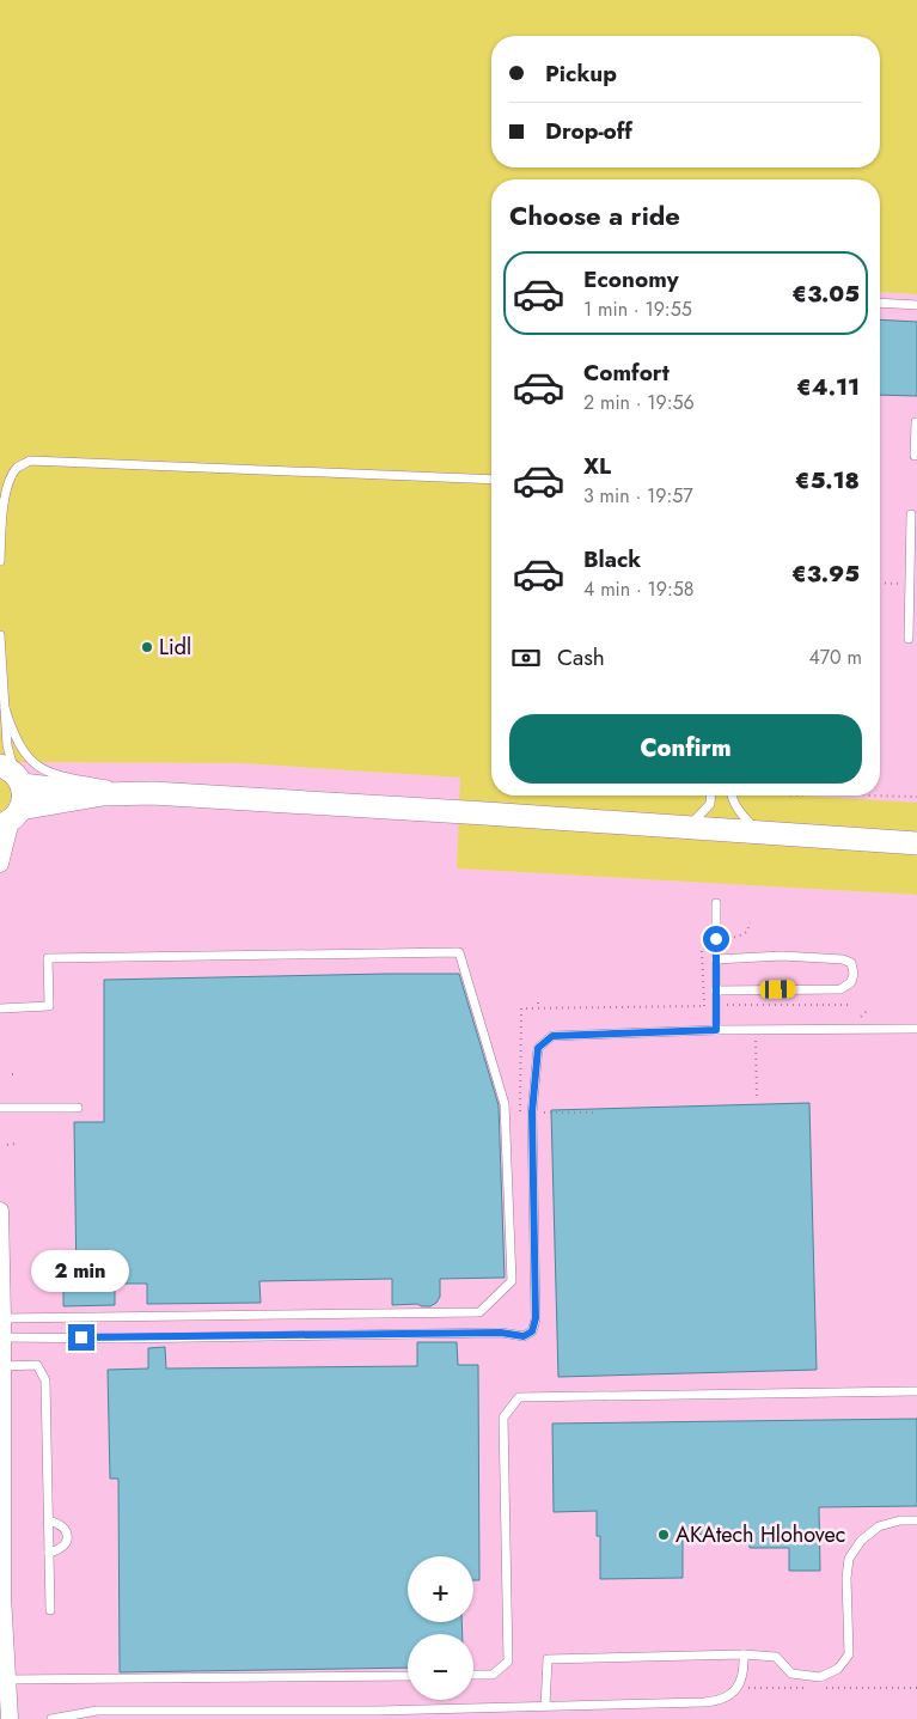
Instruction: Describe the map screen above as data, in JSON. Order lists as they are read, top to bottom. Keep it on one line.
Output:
{"places":["Lidl","AKAtech Hlohovec"],"page":{"banner":["Pickup","Drop-off"],"heading":"Choose a ride","list":[{"name":"Economy","note":"1 min · 19:55","value":"€3.05"},{"name":"Comfort","note":"2 min · 19:56","value":"€4.11"},{"name":"XL","note":"3 min · 19:57","value":"€5.18"},{"name":"Black","note":"4 min · 19:58","value":"€3.95"}],"pay":["Cash","470 m"],"buttons":"Confirm","bubble":"2 min","map_buttons":["+","−"]}}
